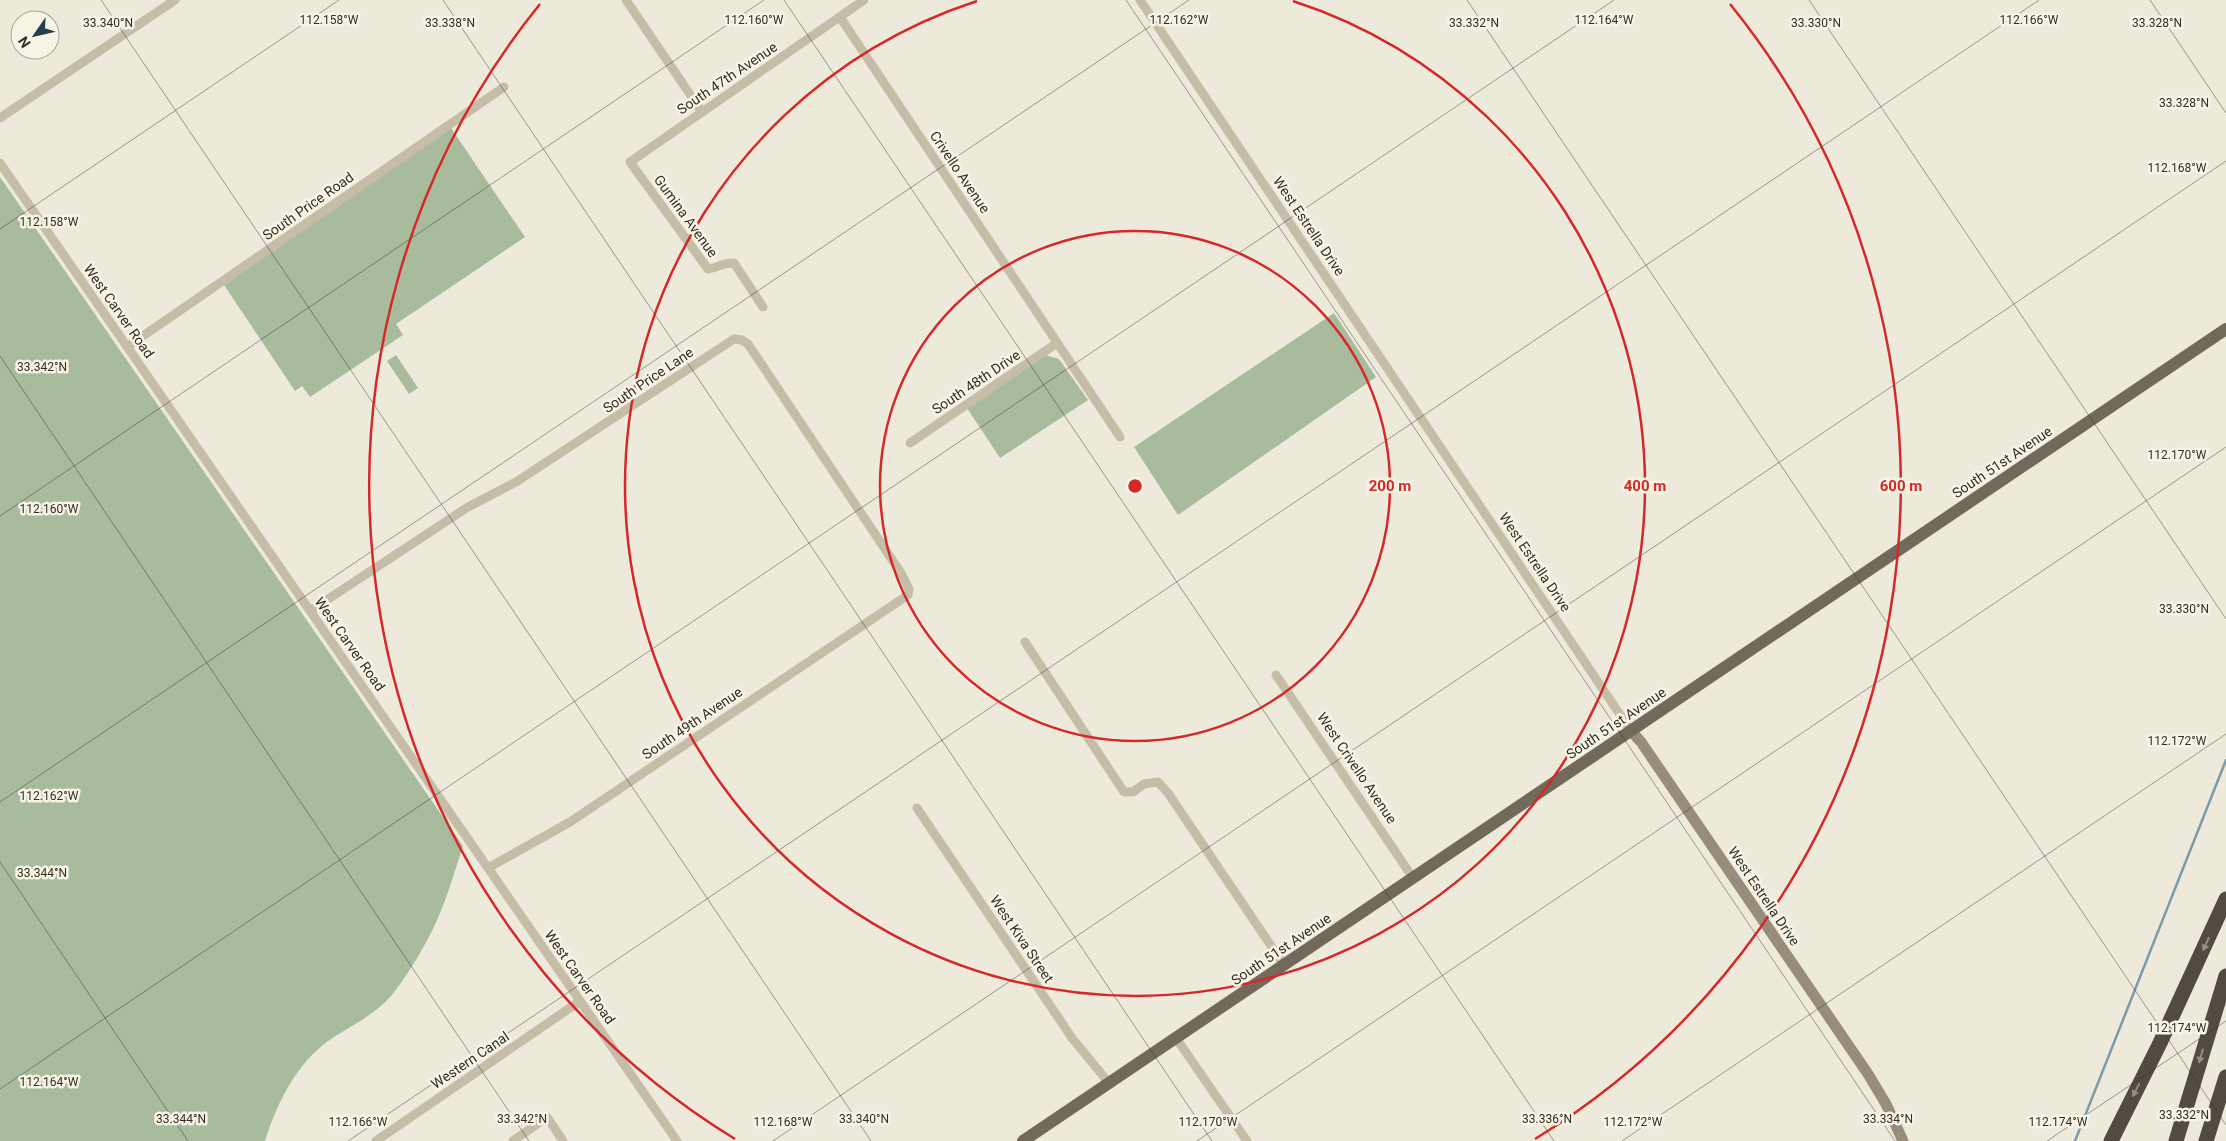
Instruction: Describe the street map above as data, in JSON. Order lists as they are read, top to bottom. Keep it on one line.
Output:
{"streets":{"main road":["West Estrella Drive","South 51st Avenue"],"street":["South 47th Avenue","Crivello Avenue","South Price Road","Gumina Avenue","West Carver Road","South Price Lane","South 48th Drive","South 49th Avenue","West Crivello Avenue","West Kiva Street","Western Canal"]},"crossings":[["South 47th Avenue","Crivello Avenue"],["South 47th Avenue","Gumina Avenue"],["Crivello Avenue","South 48th Drive"],["South Price Road","West Carver Road"],["West Estrella Drive","South 51st Avenue"],["West Carver Road","South Price Lane"],["West Carver Road","South 49th Avenue"],["West Carver Road","Western Canal"],["South Price Lane","South 49th Avenue"],["South 51st Avenue","West Crivello Avenue"],["South 51st Avenue","West Kiva Street"]],"north":"bottom left","coordinates":["112.158°W","112.160°W","112.162°W","112.164°W","112.166°W","33.340°N","33.338°N","33.332°N","33.330°N","33.328°N","112.168°W","33.342°N","112.170°W","112.172°W","33.344°N","112.174°W","33.336°N","33.334°N"],"rings":["200 m","400 m","600 m"]}
